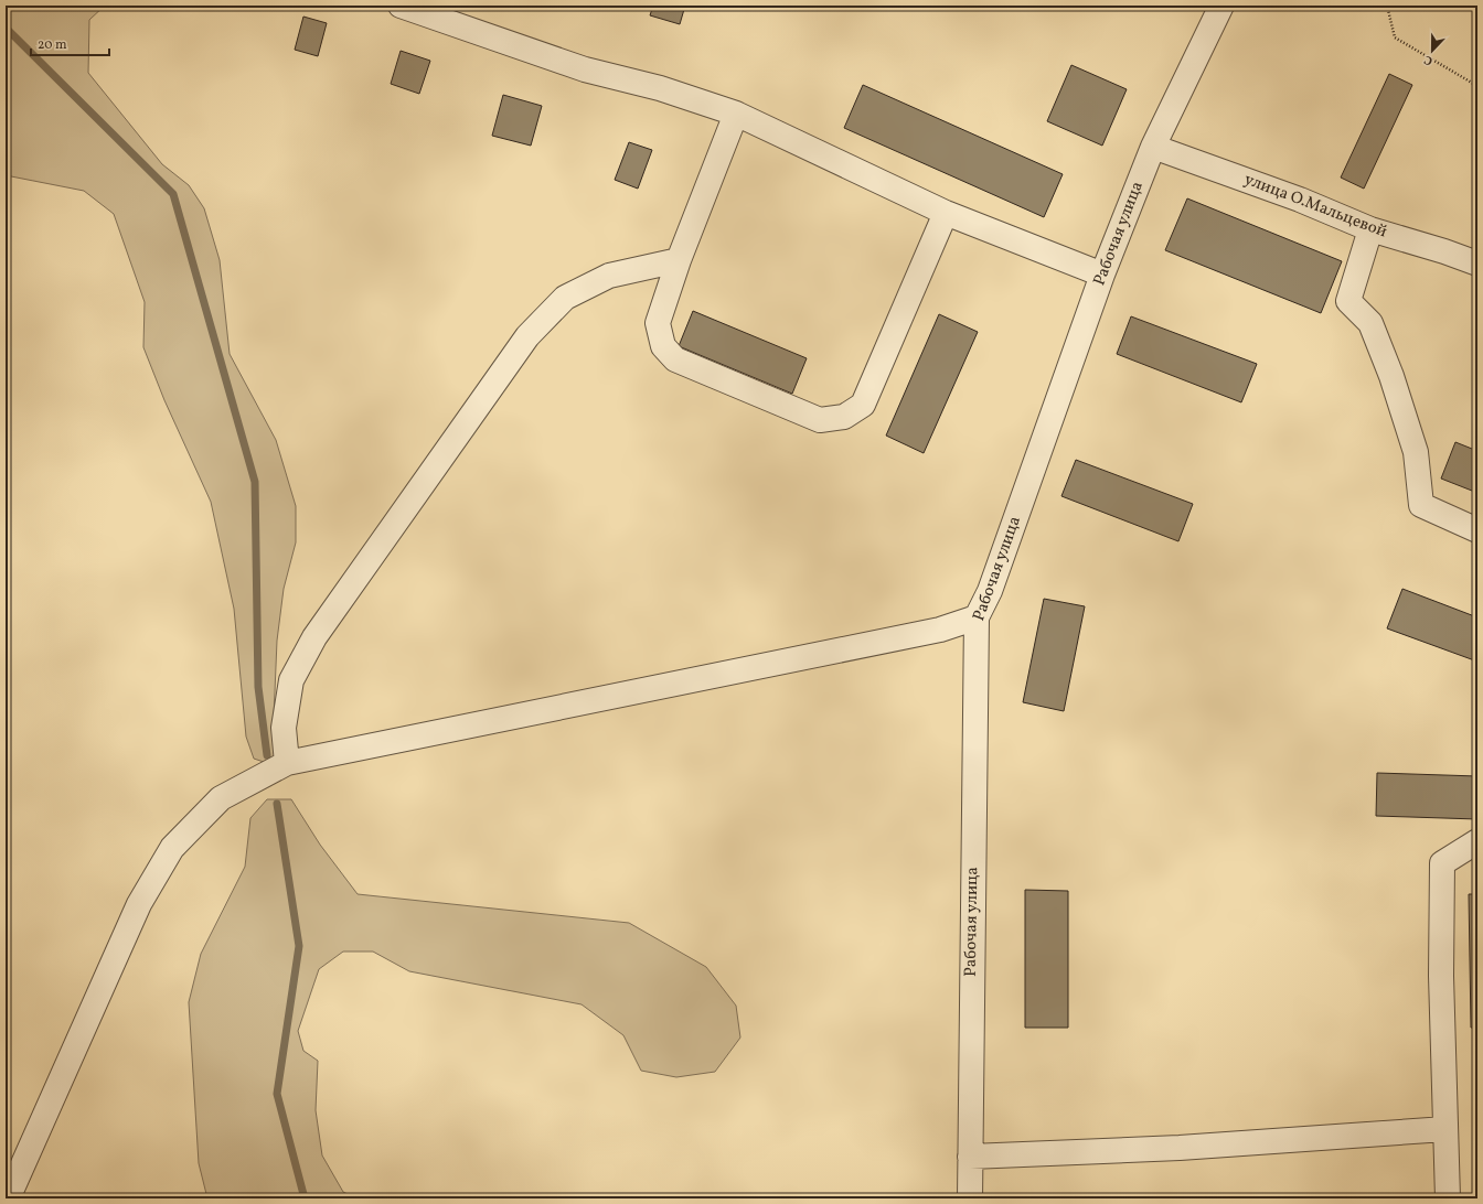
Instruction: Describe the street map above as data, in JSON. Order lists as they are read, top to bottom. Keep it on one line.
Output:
{"streets":{"street":["улица О.Мальцевой","Рабочая улица"]},"crossings":[["улица О.Мальцевой","Рабочая улица"]],"scale_bar":"20 m","north":"bottom"}
